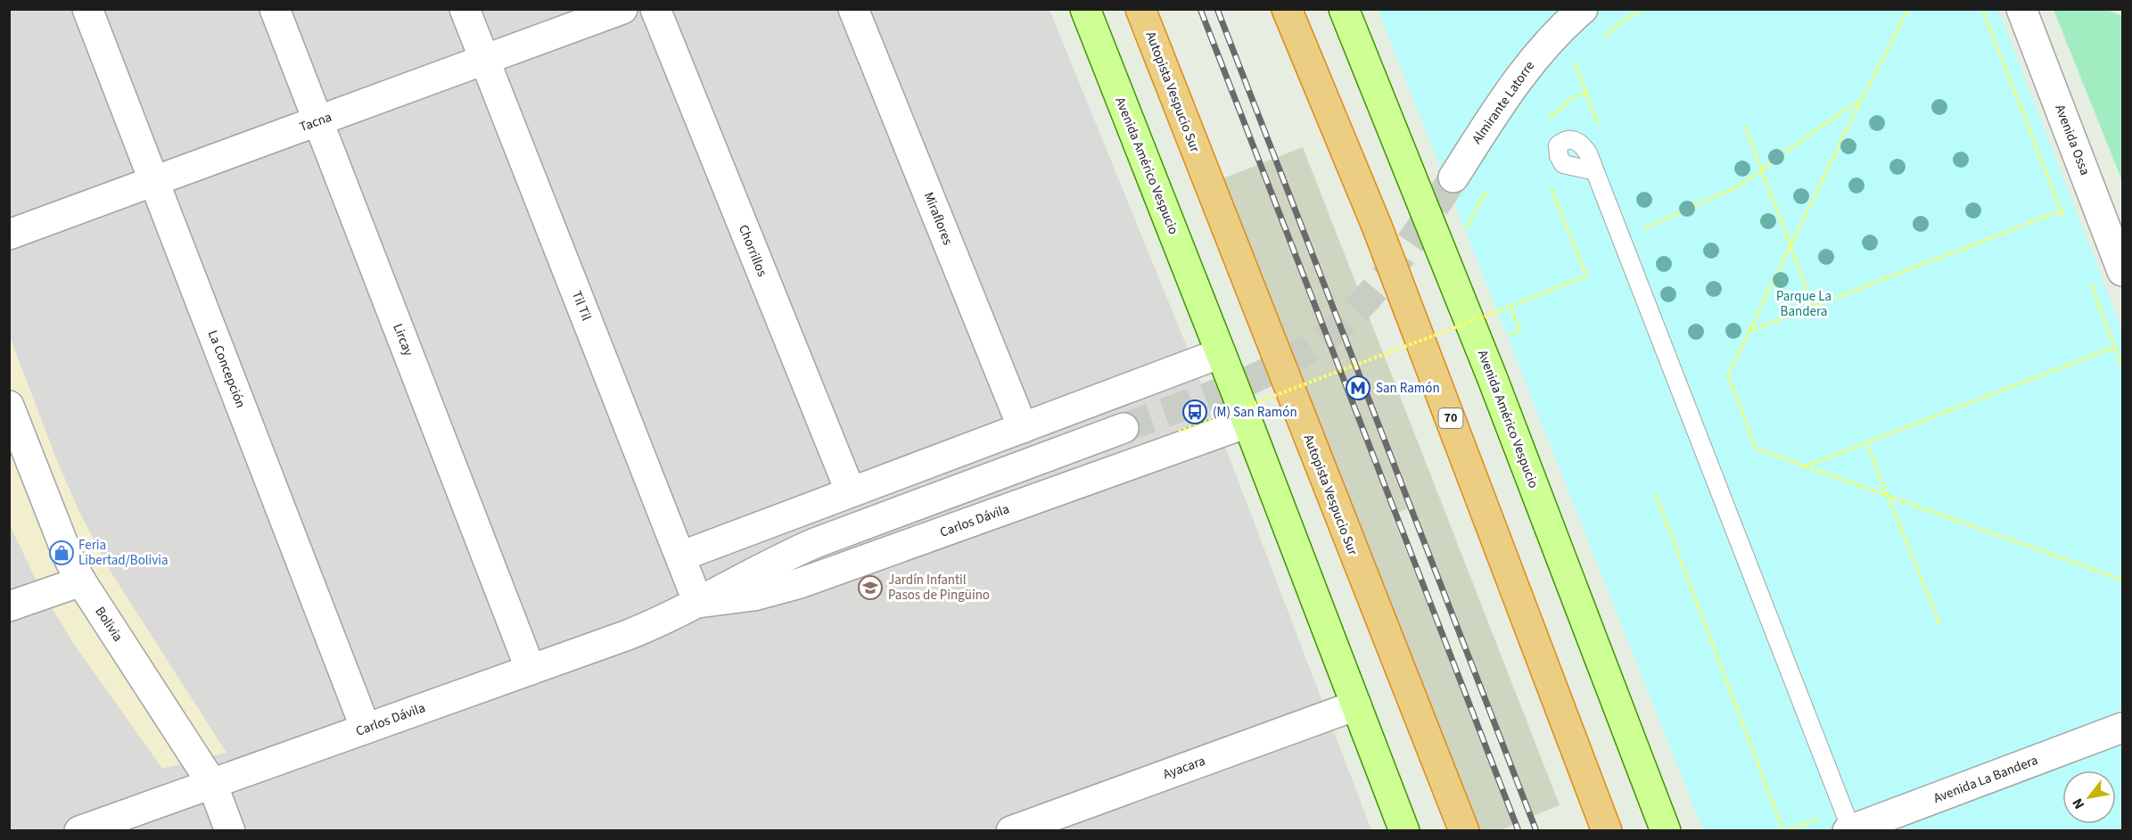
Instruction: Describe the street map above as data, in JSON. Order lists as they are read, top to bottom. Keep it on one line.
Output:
{"streets":{"highway":["Autopista Vespucio Sur","70"],"main road":["Avenida Américo Vespucio"],"street":["Almirante Latorre","Tacna","Avenida Ossa","Miraflores","Chorrillos","Til Til","Lircay","La Concepción","Carlos Dávila","Bolivia","Ayacara","Avenida La Bandera"]},"crossings":[["Tacna","Til Til"],["Tacna","Lircay"],["Tacna","La Concepción"],["Avenida Américo Vespucio","Carlos Dávila"],["Avenida Américo Vespucio","Ayacara"],["Til Til","Carlos Dávila"],["Lircay","Carlos Dávila"],["La Concepción","Carlos Dávila"],["Carlos Dávila","Bolivia"]],"parks":["Parque La Bandera"],"places":{"metro station":["San Ramón"],"bus stop":["(M) San Ramón"],"shop":["Feria Libertad/Bolivia"],"school or university":["Jardín Infantil Pasos de Pingüino"]},"north":"bottom left"}
